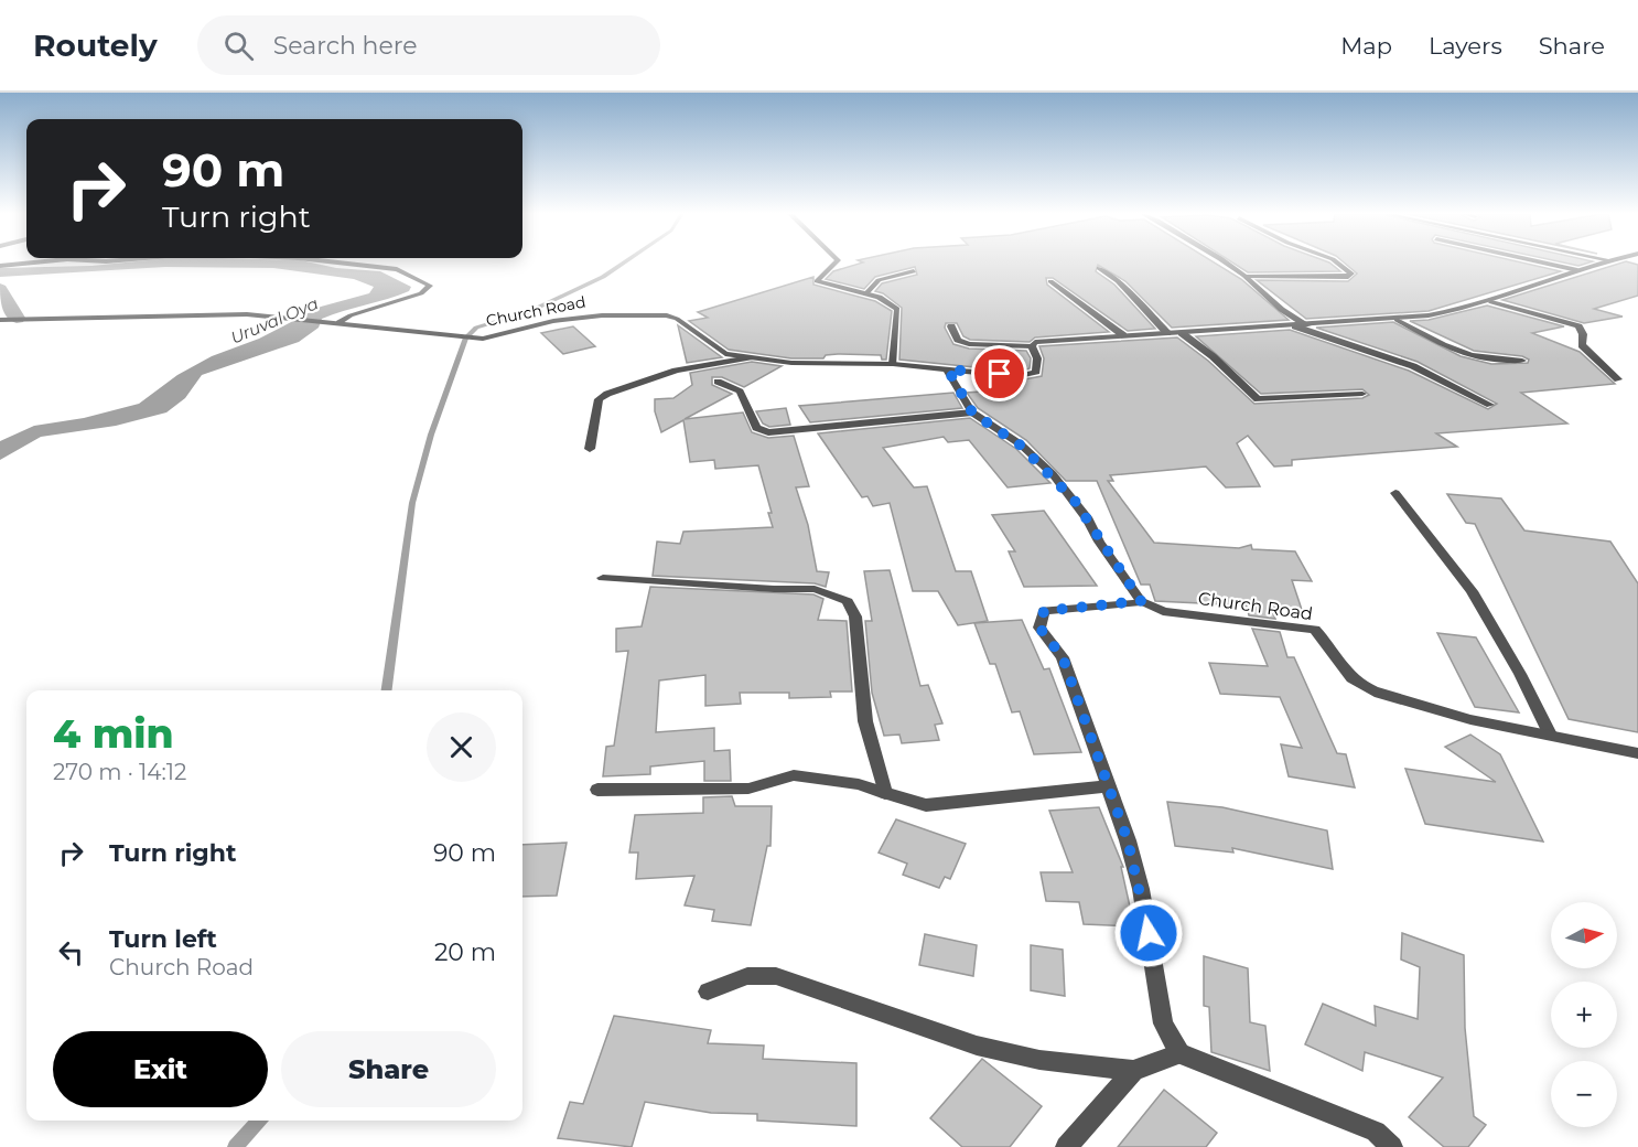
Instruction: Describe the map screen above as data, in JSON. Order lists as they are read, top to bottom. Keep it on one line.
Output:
{"streets":{"street":["Church Road"]},"water":["Uruval Oya"],"north":"right","page":{"header":"Routely","search":"Search here","nav":["Map","Layers","Share"],"turn":["90 m","Turn right"],"heading":["4 min","270 m · 14:12"],"list":[{"name":"Turn right","value":"90 m"},{"name":"Turn left","note":"Church Road","value":"20 m"}],"map_buttons":["+","−"],"buttons":["Exit","Share"]}}
